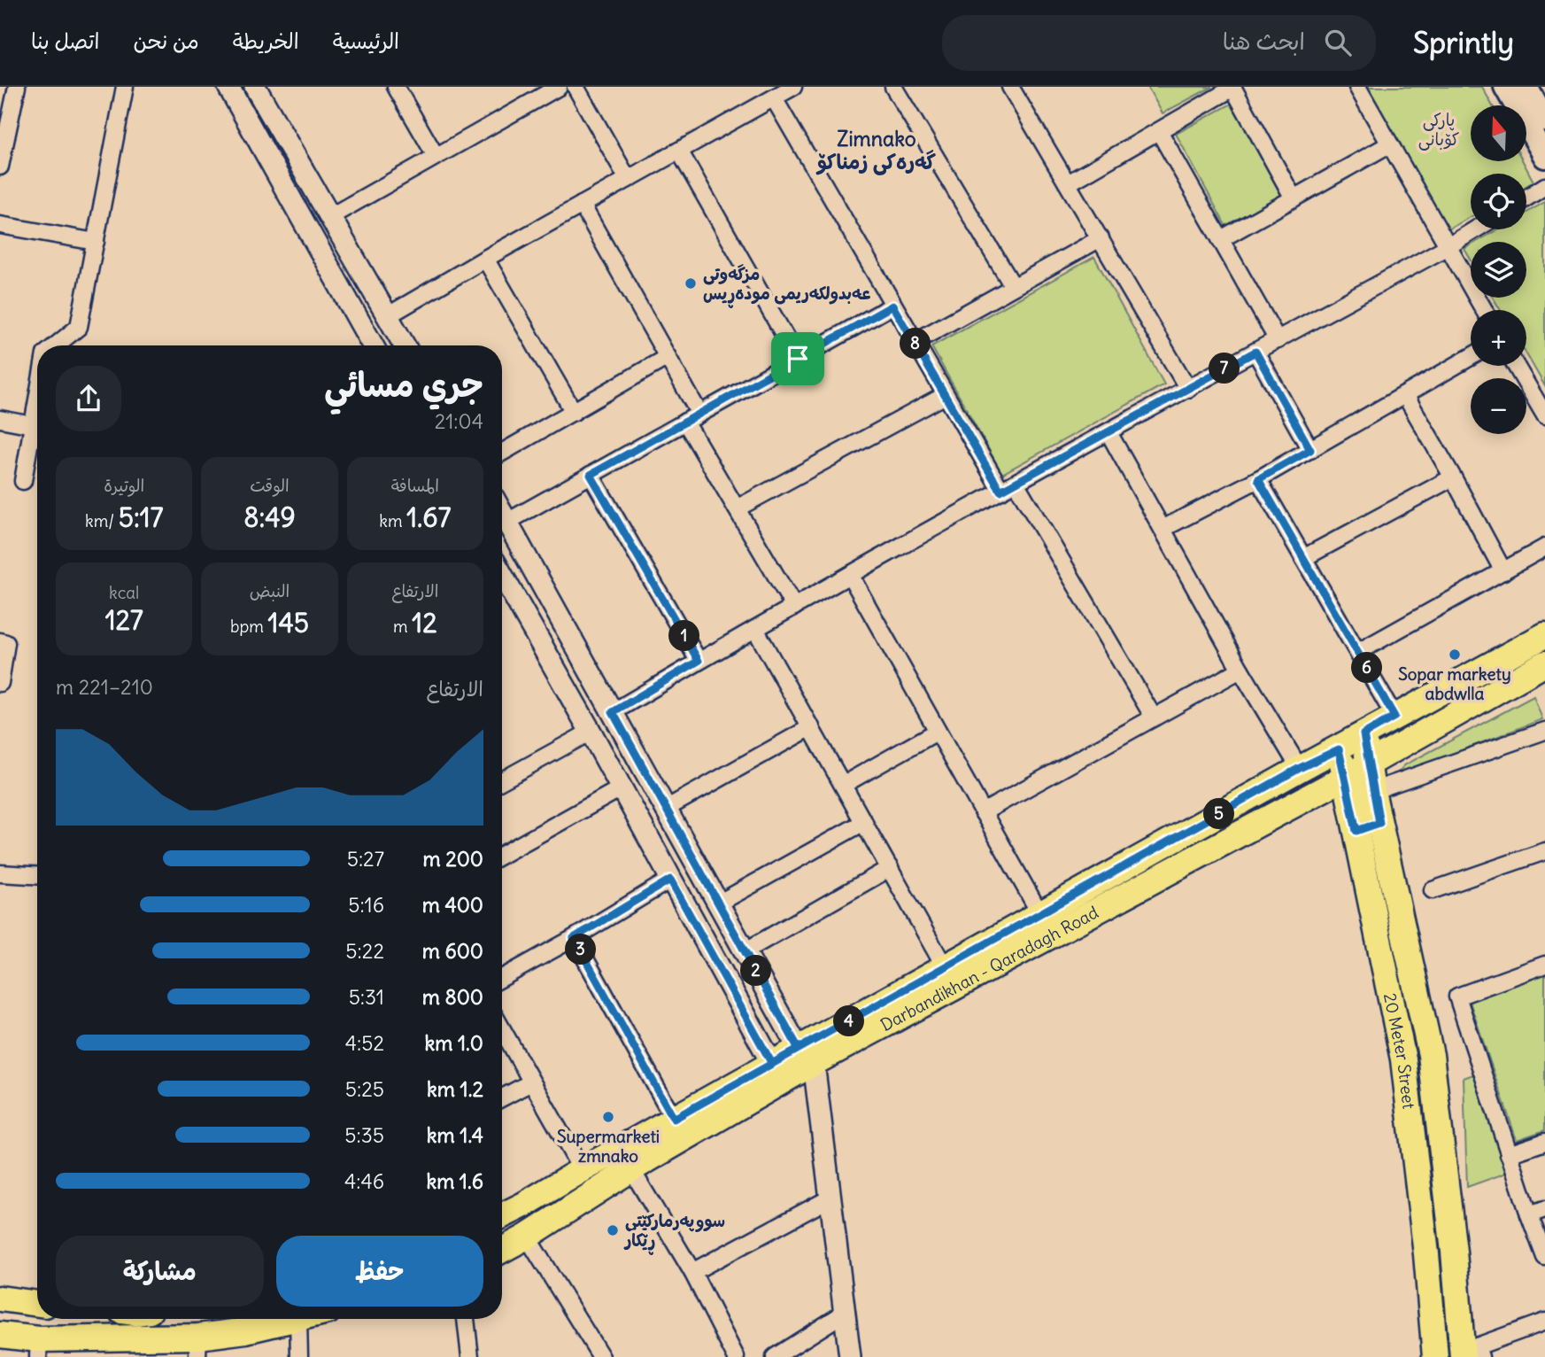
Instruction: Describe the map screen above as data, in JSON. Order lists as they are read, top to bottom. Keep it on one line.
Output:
{"streets":{"main road":["Darbandikhan - Qaradagh Road","20 Meter Street"]},"crossings":[["Darbandikhan - Qaradagh Road","20 Meter Street"]],"districts":["Zimnako گەرەکی زمناکۆ"],"parks":["پارکی کۆبانی"],"places":["مزگەوتی عەبدولکەریمی مودەڕیس","Sopar markety abdwlla","Supermarketi zmnako","سووپەرمارکێتی ڕێکار"],"north":"top","page":{"header":"Sprintly","search":"ابحث هنا","nav":["الرئيسية","الخريطة","من نحن","اتصل بنا"],"map_buttons":["+","−"],"pins":["8","7","1","6","5","3","2","4"],"heading":["جري مسائي","21:04"],"stats":[["المسافة","1.67 km"],["الوقت","8:49"],["الوتيرة","5:17 /km"],["الارتفاع","12 m"],["النبض","145 bpm"],["kcal","127"]],"chart":["الارتفاع","210–221 m"],"list":[{"name":"200 m","note":"5:27"},{"name":"400 m","note":"5:16"},{"name":"600 m","note":"5:22"},{"name":"800 m","note":"5:31"},{"name":"1.0 km","note":"4:52"},{"name":"1.2 km","note":"5:25"},{"name":"1.4 km","note":"5:35"},{"name":"1.6 km","note":"4:46"}],"buttons":["حفظ","مشاركة"]}}
